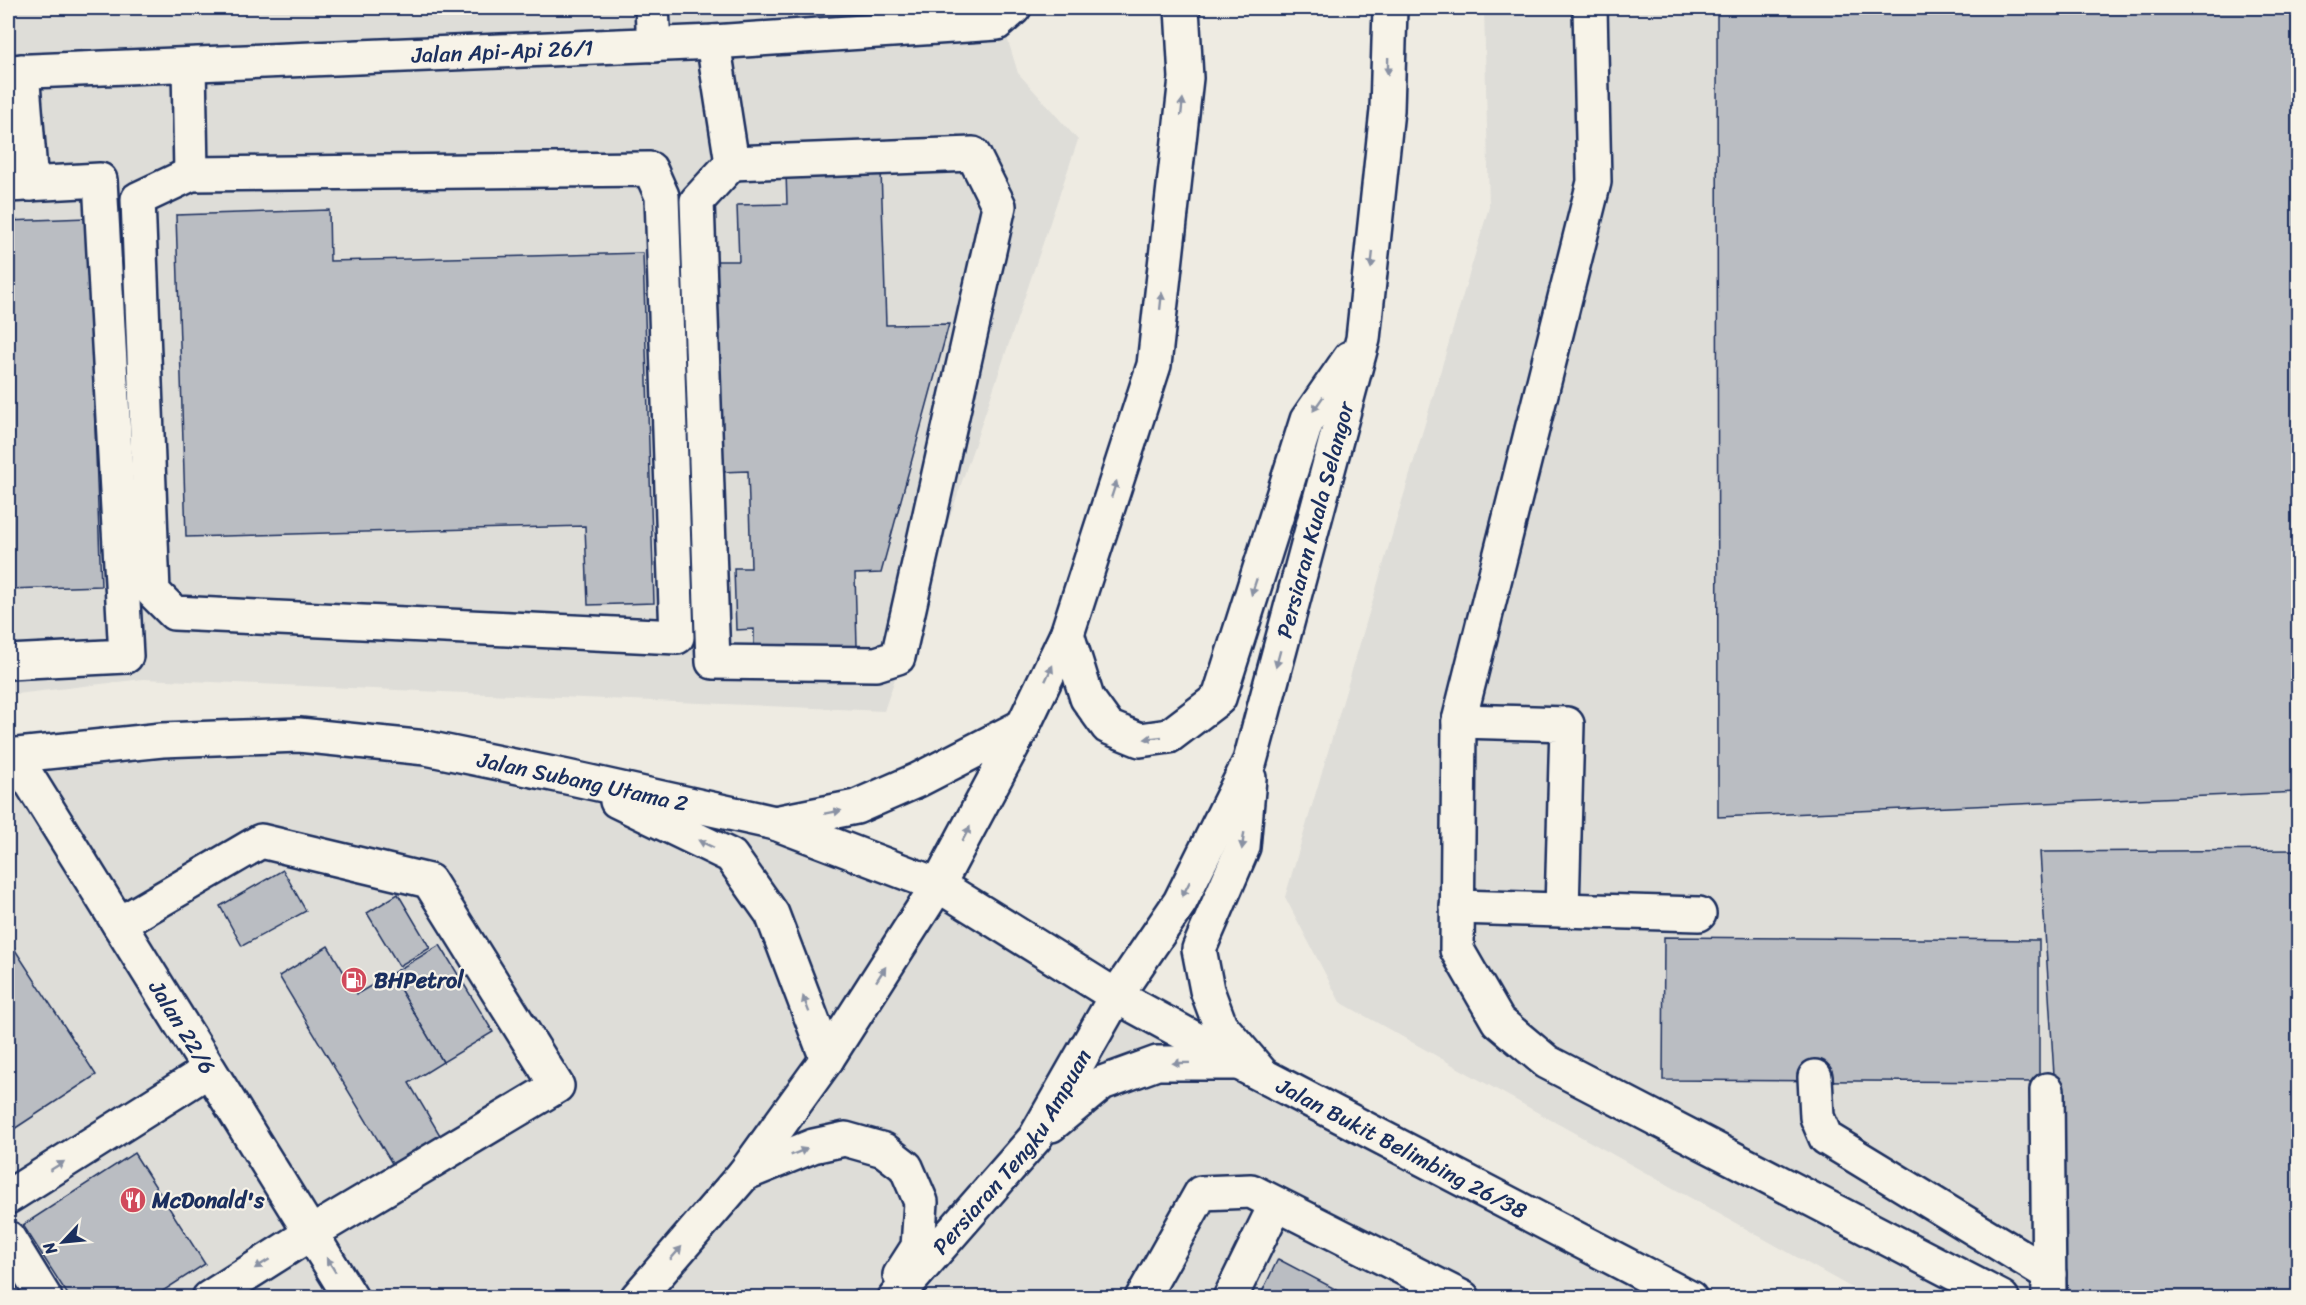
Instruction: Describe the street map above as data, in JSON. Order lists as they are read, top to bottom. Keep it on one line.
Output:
{"streets":{"main road":["Jalan Api-Api 26/1","Persiaran Kuala Selangor","Jalan Subang Utama 2","Jalan 22/6","Jalan Bukit Belimbing 26/38","Persiaran Tengku Ampuan"]},"crossings":[["Persiaran Kuala Selangor","Jalan Subang Utama 2"],["Persiaran Kuala Selangor","Jalan Bukit Belimbing 26/38"],["Persiaran Kuala Selangor","Persiaran Tengku Ampuan"],["Jalan Subang Utama 2","Jalan 22/6"],["Jalan Subang Utama 2","Jalan Bukit Belimbing 26/38"],["Jalan Subang Utama 2","Persiaran Tengku Ampuan"],["Jalan Bukit Belimbing 26/38","Persiaran Tengku Ampuan"]],"places":{"fuel station":["BHPetrol"],"restaurant":["McDonald's"]},"north":"bottom left"}
